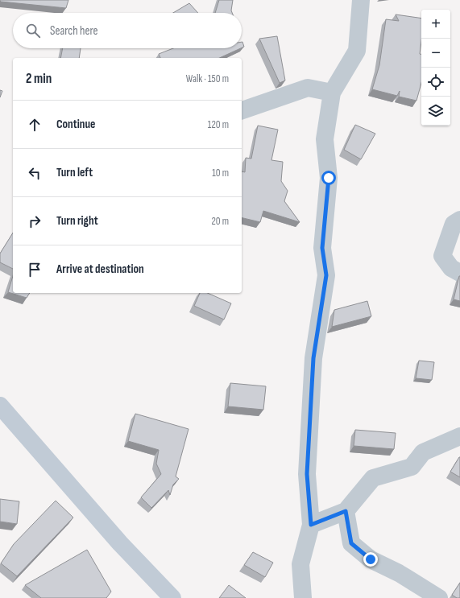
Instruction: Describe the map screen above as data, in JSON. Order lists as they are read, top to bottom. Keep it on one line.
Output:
{"page":{"map_buttons":["+","−"],"search":"Search here","heading":["2 min","Walk · 150 m"],"list":[["Continue","120 m"],["Turn left","10 m"],["Turn right","20 m"],"Arrive at destination"]}}
